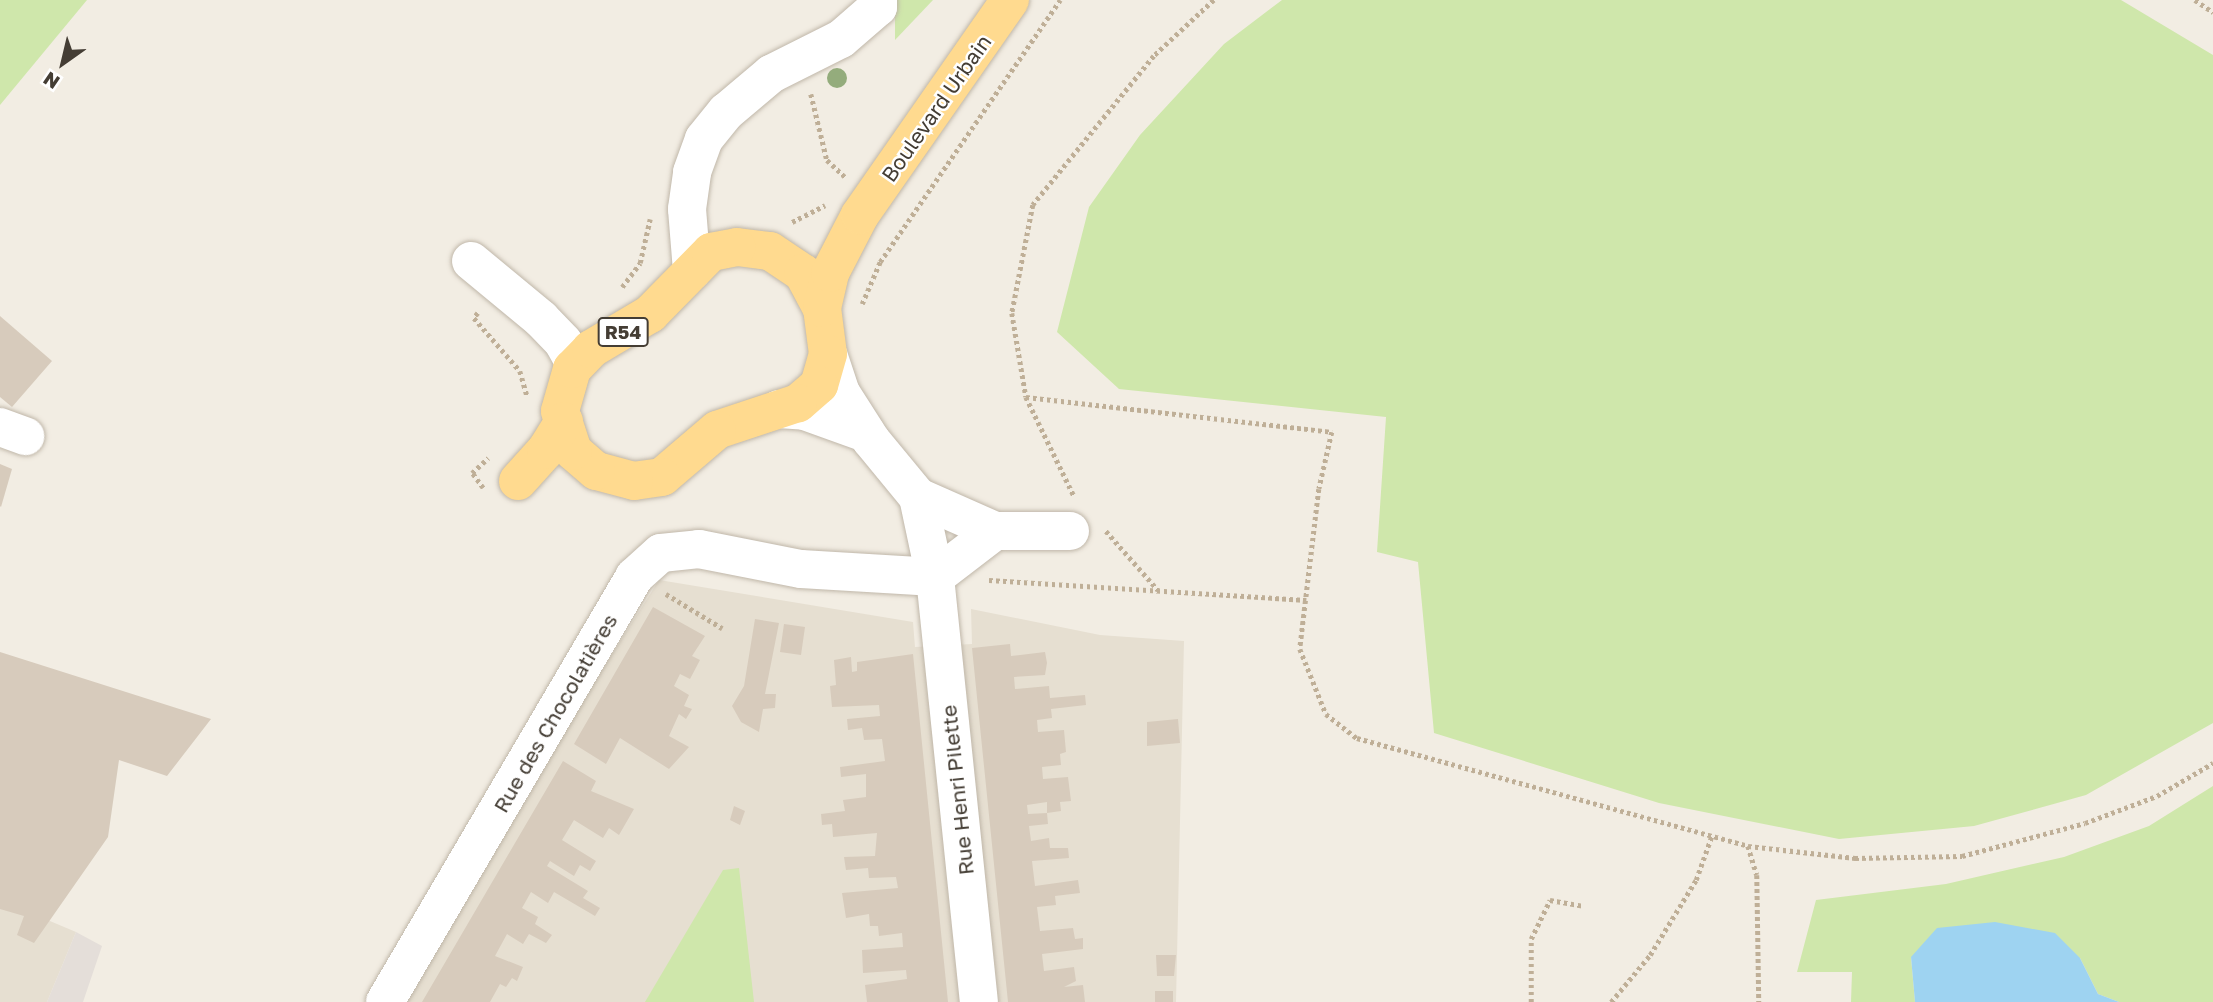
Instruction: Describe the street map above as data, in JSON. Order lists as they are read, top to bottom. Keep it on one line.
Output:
{"streets":{"main road":["Boulevard Urbain","R54"],"street":["Rue des Chocolatières","Rue Henri Pilette"]},"crossings":[["Boulevard Urbain","R54"],["R54","Rue Henri Pilette"],["Rue des Chocolatières","Rue Henri Pilette"]],"north":"bottom left"}
